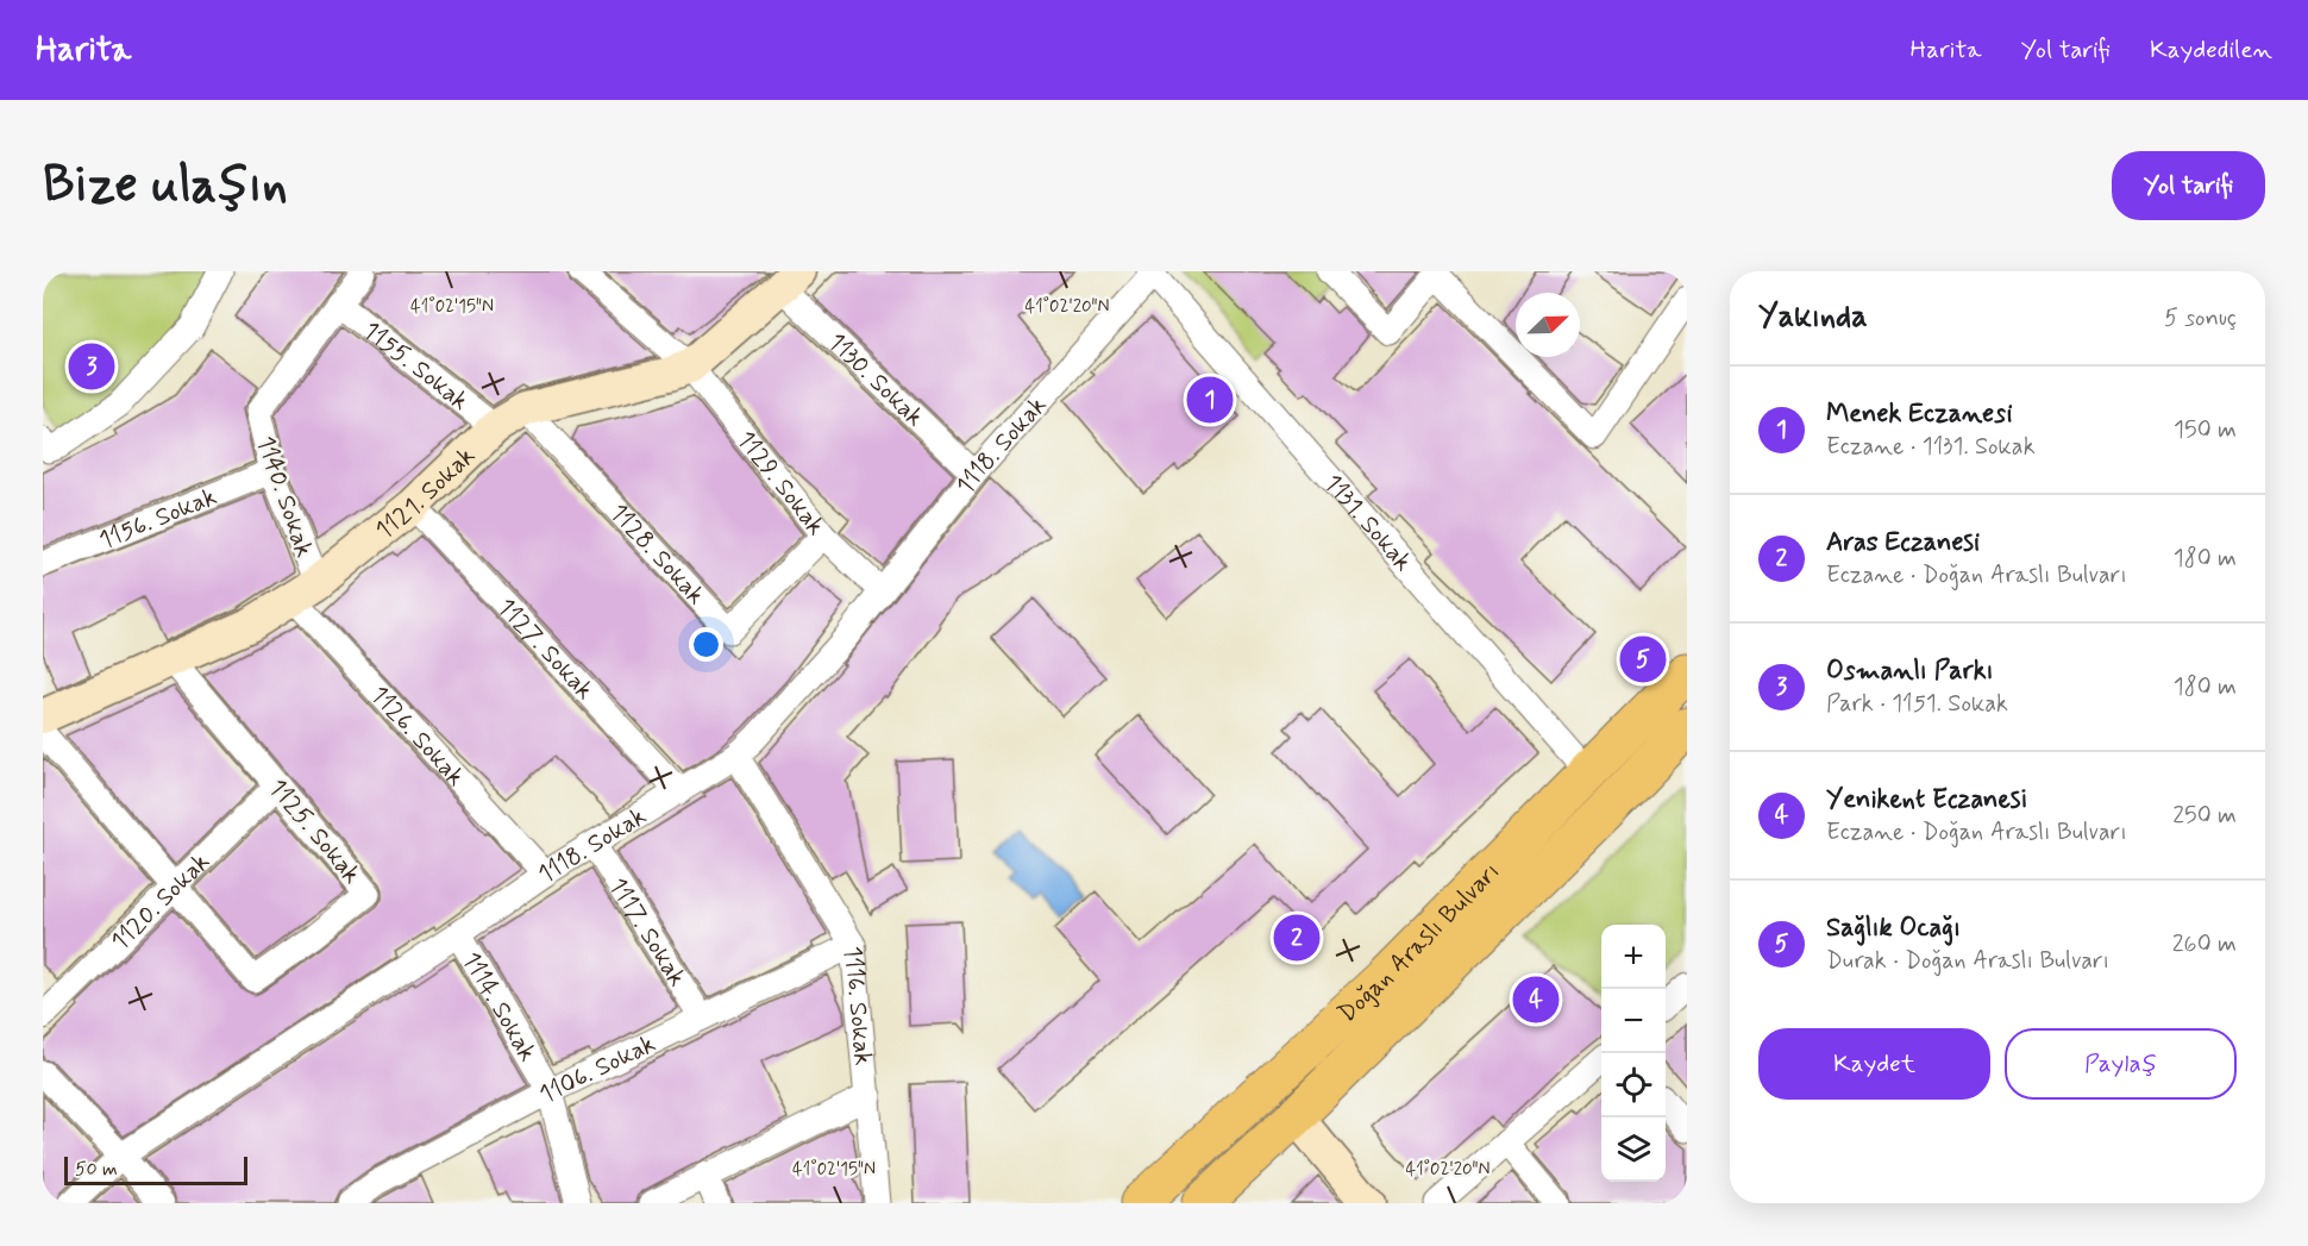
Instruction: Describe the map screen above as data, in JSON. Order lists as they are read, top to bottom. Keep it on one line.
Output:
{"streets":{"main road":["Doğan Araslı Bulvarı"],"street":["1155. Sokak","1130. Sokak","1118. Sokak","1129. Sokak","1121. Sokak","1140. Sokak","1156. Sokak","1131. Sokak","1128. Sokak","1127. Sokak","1126. Sokak","1125. Sokak","1120. Sokak","1117. Sokak","1114. Sokak","1116. Sokak","1106. Sokak"]},"crossings":[["1155. Sokak","1121. Sokak"],["1155. Sokak","1140. Sokak"],["1130. Sokak","1118. Sokak"],["1130. Sokak","1121. Sokak"],["1118. Sokak","1129. Sokak"],["1118. Sokak","1131. Sokak"],["1118. Sokak","1127. Sokak"],["1118. Sokak","1126. Sokak"],["1118. Sokak","1117. Sokak"],["1118. Sokak","1114. Sokak"],["1118. Sokak","1116. Sokak"],["1129. Sokak","1121. Sokak"],["1129. Sokak","1128. Sokak"],["1121. Sokak","1140. Sokak"],["1121. Sokak","1128. Sokak"],["1121. Sokak","1127. Sokak"],["1121. Sokak","1126. Sokak"],["1121. Sokak","1125. Sokak"],["1140. Sokak","1156. Sokak"],["1140. Sokak","1126. Sokak"],["1131. Sokak","Doğan Araslı Bulvarı"],["1125. Sokak","1120. Sokak"],["1117. Sokak","1106. Sokak"],["1114. Sokak","1106. Sokak"],["1116. Sokak","1106. Sokak"]],"scale_bar":"50 m","north":"top right","page":{"header":"Harita","nav":["Harita","Yol tarifi","Kaydedilen"],"buttons":["Yol tarifi",["Kaydet","Paylaş"]],"title":"Bize ulaşın","heading":["Yakında","5 sonuç"],"pins":["3","1","5","2","4"],"list":[{"mark":"1","name":"Menek Eczanesi","note":"Eczane · 1131. Sokak","value":"150 m"},{"mark":"2","name":"Aras Eczanesi","note":"Eczane · Doğan Araslı Bulvarı","value":"180 m"},{"mark":"3","name":"Osmanlı Parkı","note":"Park · 1151. Sokak","value":"180 m"},{"mark":"4","name":"Yenikent Eczanesi","note":"Eczane · Doğan Araslı Bulvarı","value":"250 m"},{"mark":"5","name":"Sağlık Ocağı","note":"Durak · Doğan Araslı Bulvarı","value":"260 m"}],"map_buttons":["+","−"],"scale":"50 m"},"coordinates":["41°02'15\"N","41°02'20\"N"]}
